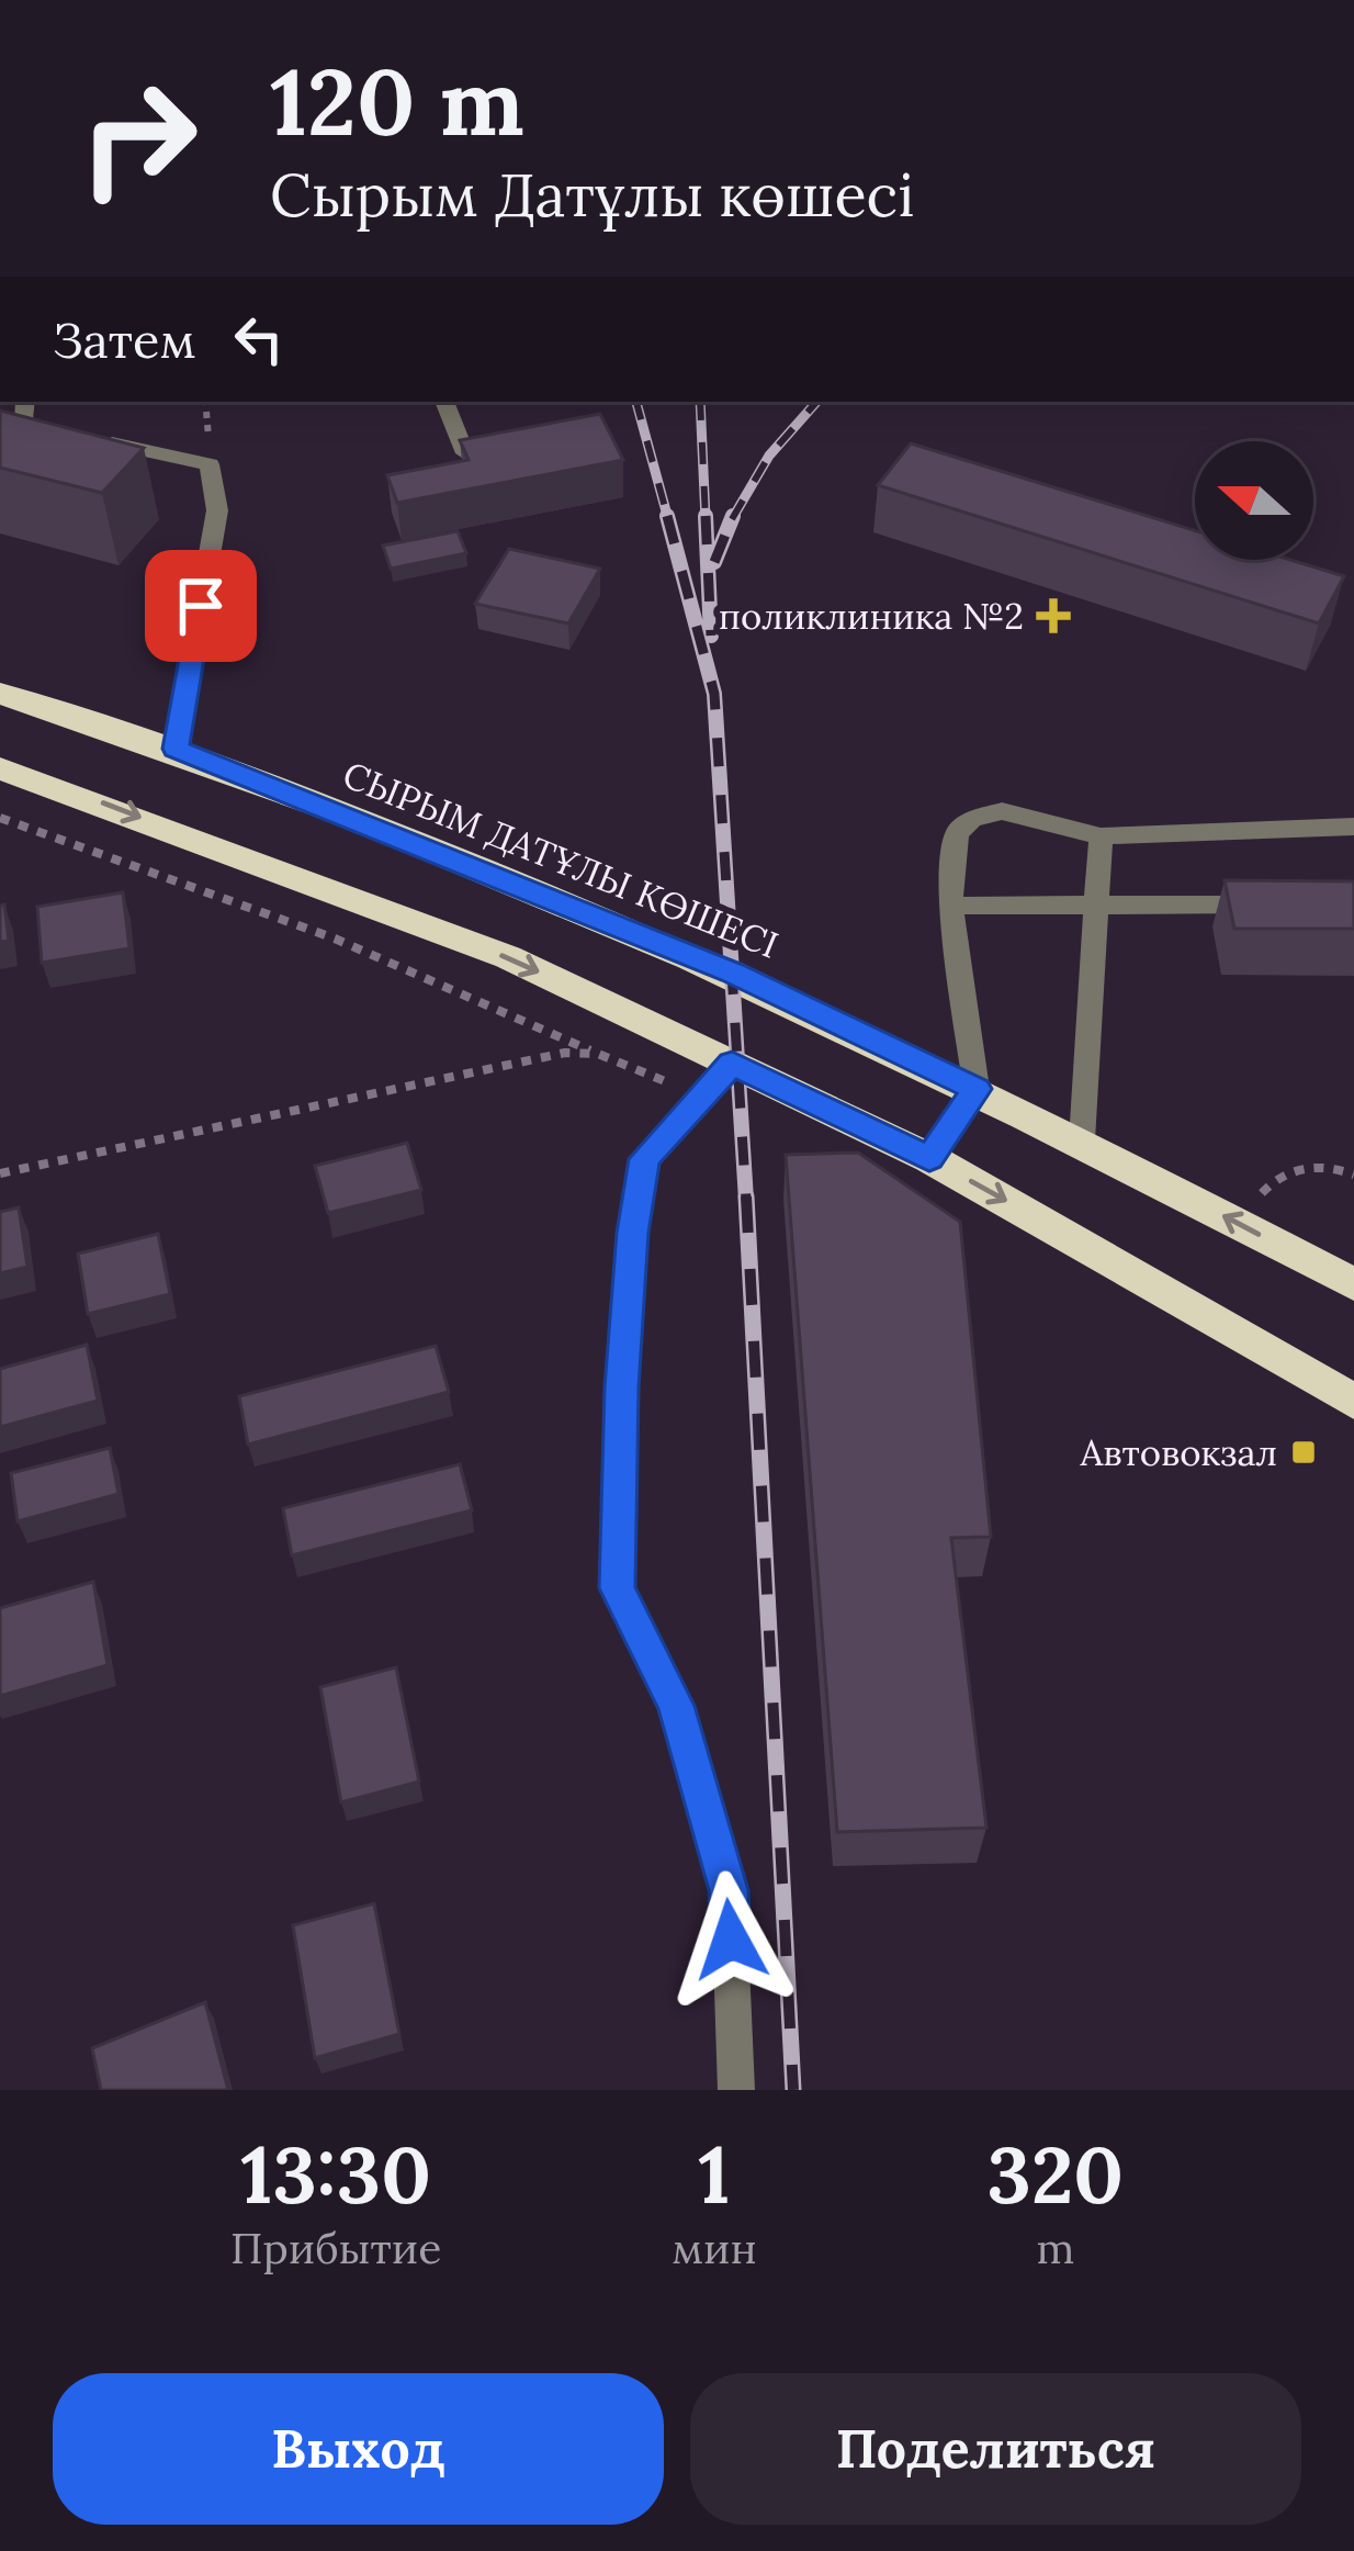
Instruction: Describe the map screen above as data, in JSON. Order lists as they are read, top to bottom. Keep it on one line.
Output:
{"streets":{"highway":["СЫРЫМ ДАТҰЛЫ КӨШЕСІ"]},"places":{"health":["поликлиника №2"],"transit":["Автовокзал"]},"north":"left","page":{"turn":["120 m","Сырым Датұлы көшесі"],"then":"Затем","eta":["13:30","Прибытие","1","мин","320","m"],"buttons":["Выход","Поделиться"]}}
